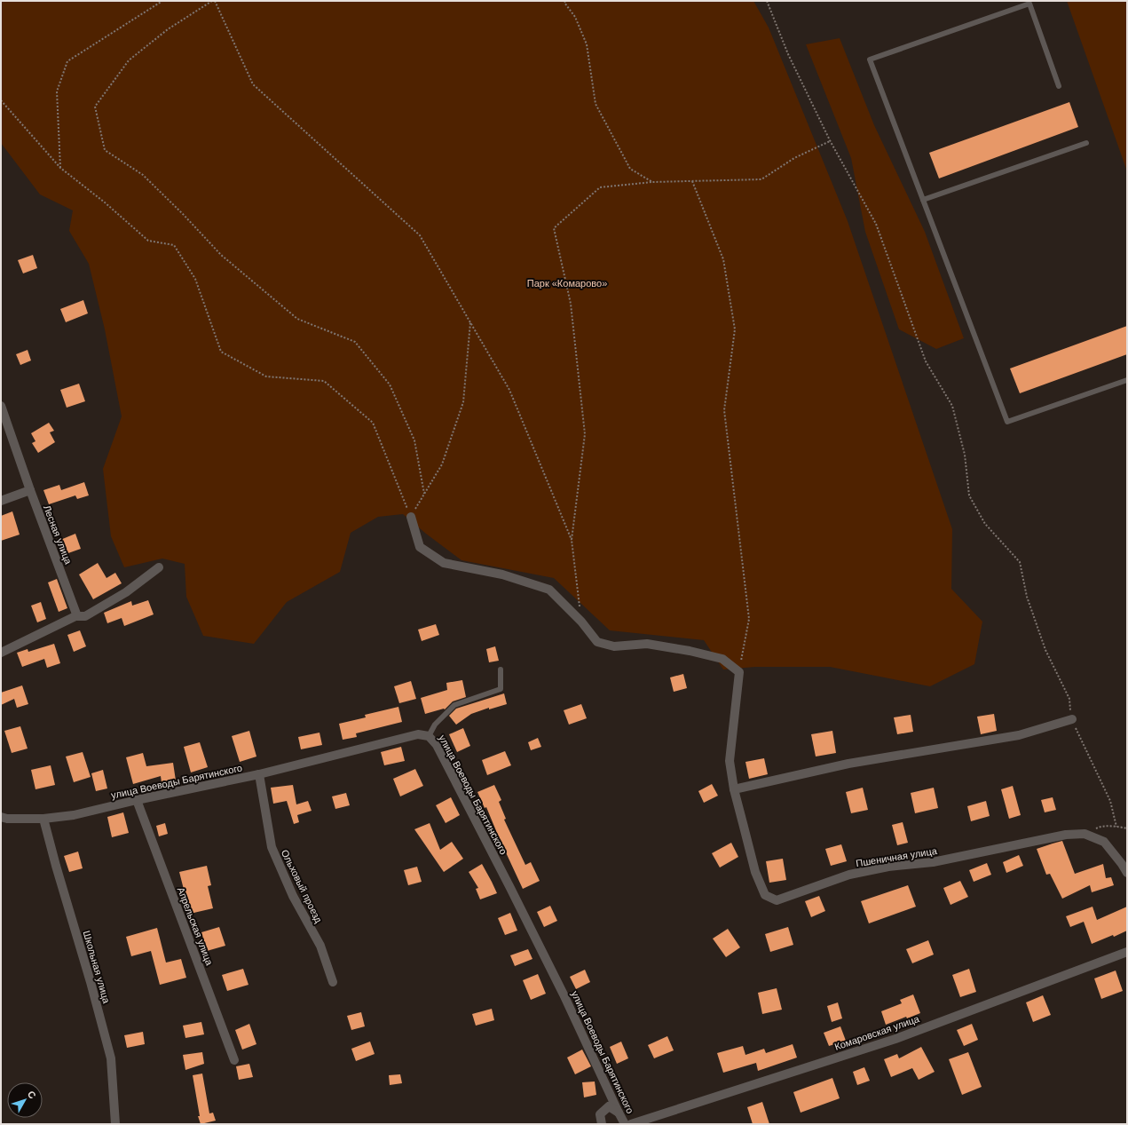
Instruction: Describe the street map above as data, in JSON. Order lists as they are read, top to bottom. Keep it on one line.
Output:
{"streets":{"street":["Лесная улица","улица Воеводы Барятинского","Пшеничная улица","Ольховый проезд","Апрельская улица","Школьная улица","Комаровская улица"]},"crossings":[["улица Воеводы Барятинского","Ольховый проезд"],["улица Воеводы Барятинского","Апрельская улица"],["улица Воеводы Барятинского","Школьная улица"]],"parks":["Парк «Комарово»"],"north":"top right"}
